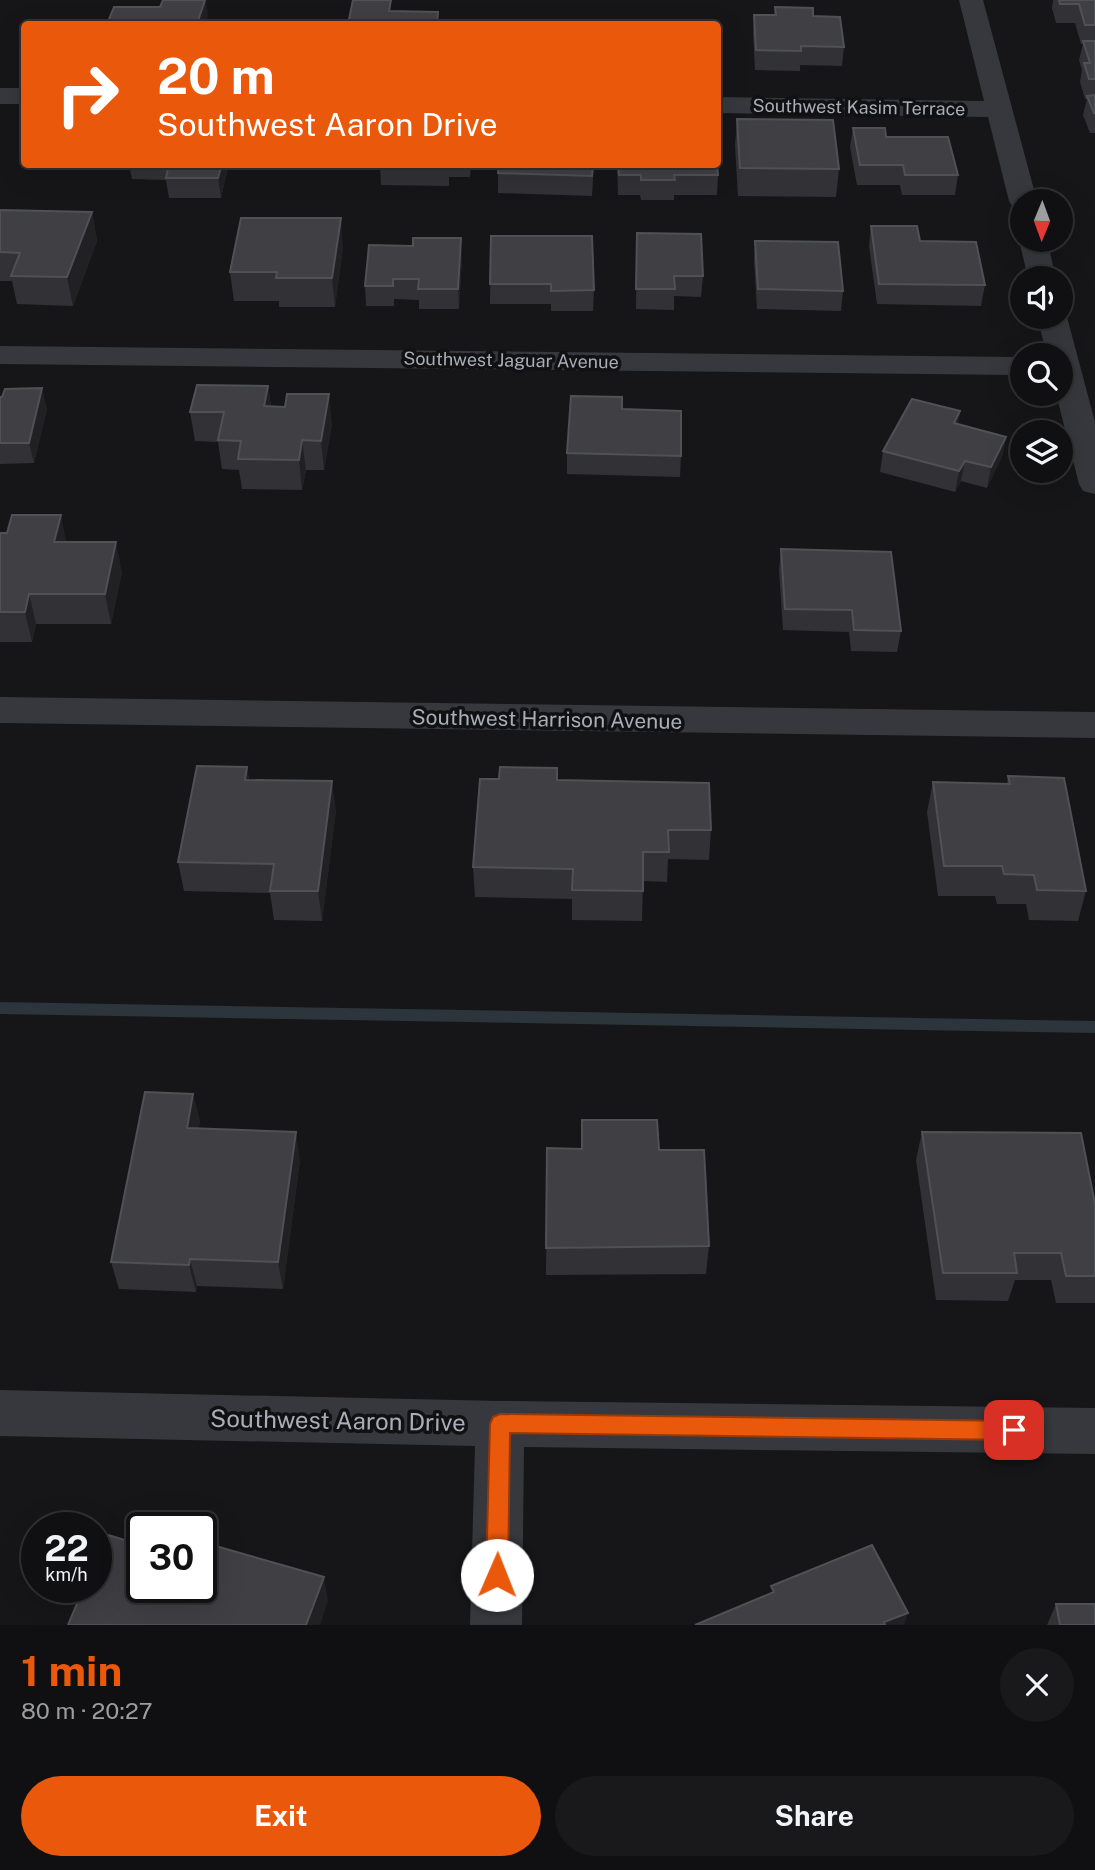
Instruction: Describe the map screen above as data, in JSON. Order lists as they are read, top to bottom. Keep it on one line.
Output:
{"streets":{"street":["Southwest Kasim Terrace","Southwest Jaguar Avenue","Southwest Harrison Avenue","Southwest Aaron Drive"]},"north":"bottom","page":{"turn":["20 m","Southwest Aaron Drive"],"speed":"22 km/h","limit":"30","heading":["1 min","80 m · 20:27"],"buttons":["Exit","Share"]}}
